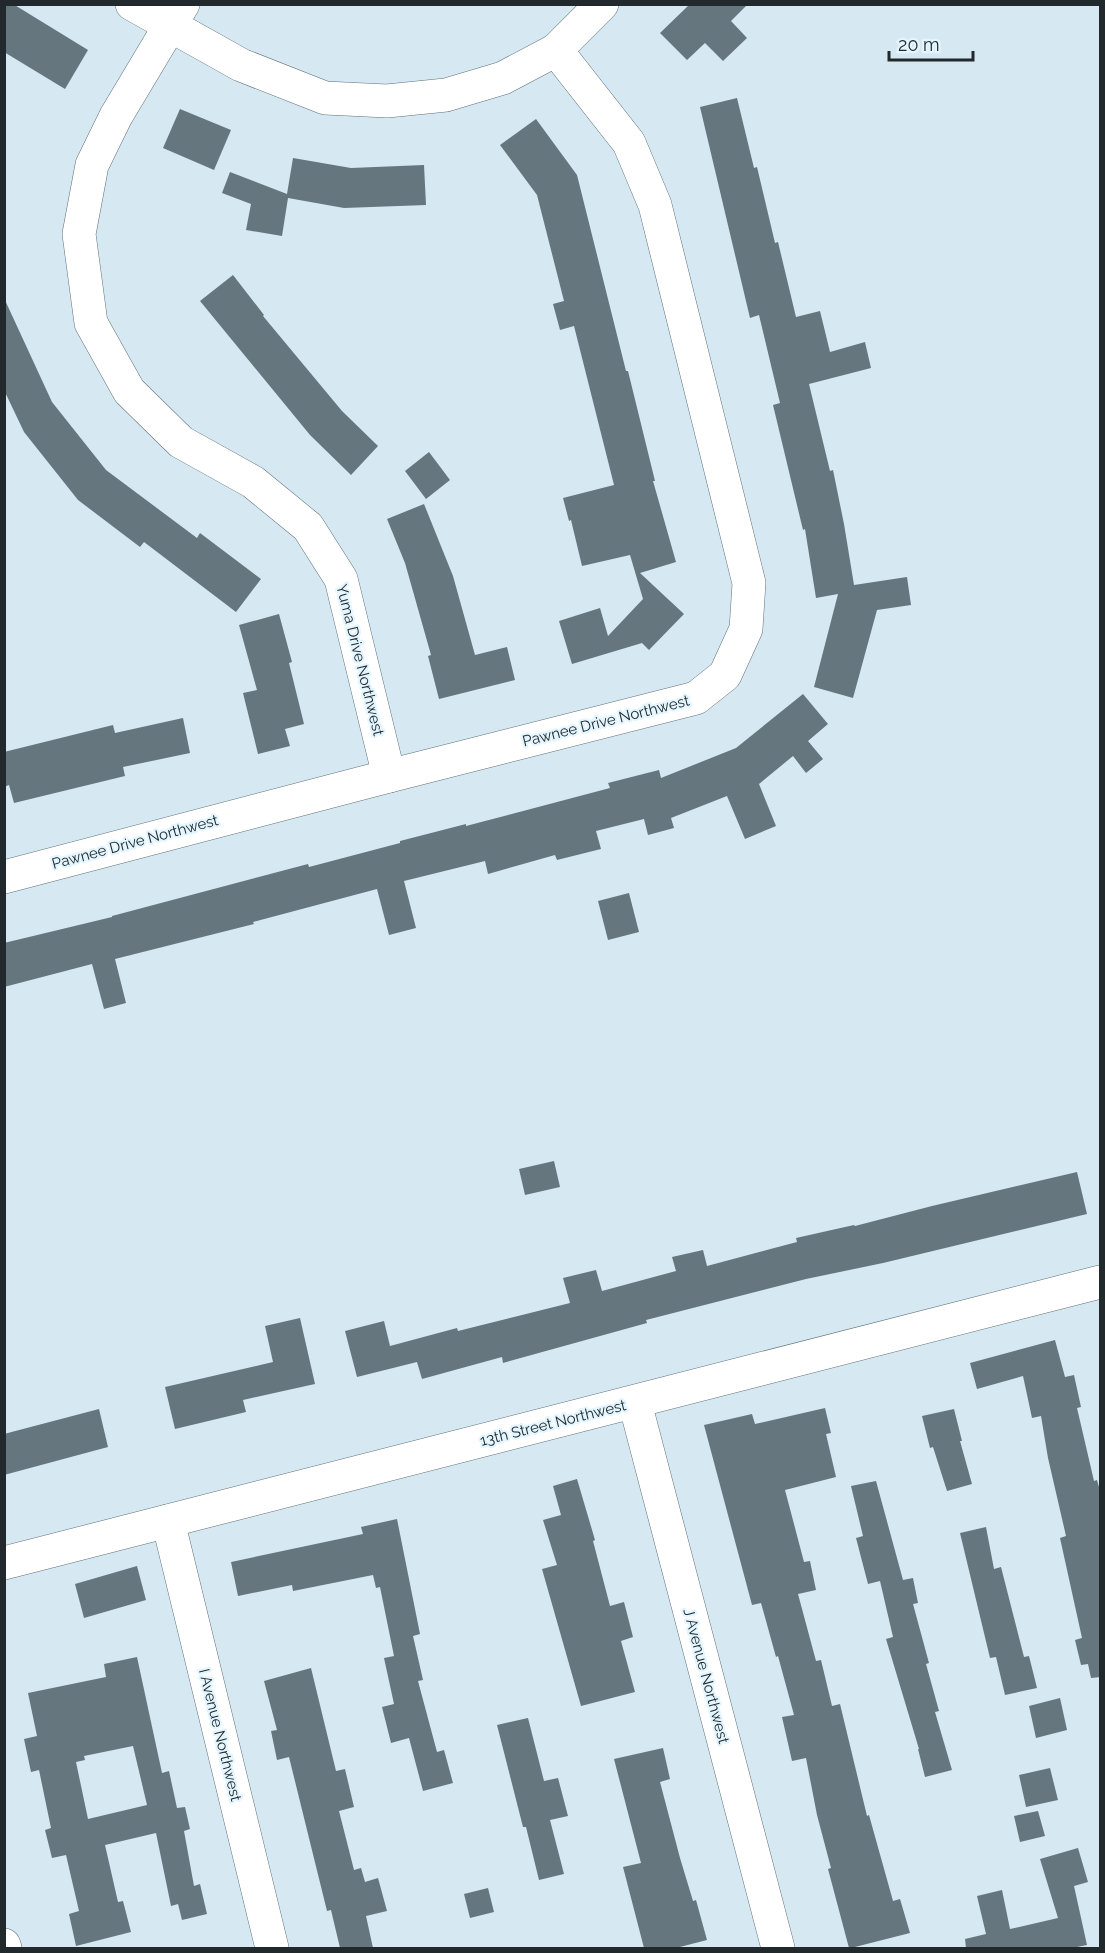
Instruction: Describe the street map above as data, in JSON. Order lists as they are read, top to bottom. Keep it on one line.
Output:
{"streets":{"street":["Yuma Drive Northwest","Pawnee Drive Northwest","13th Street Northwest","J Avenue Northwest","I Avenue Northwest"]},"crossings":[["Yuma Drive Northwest","Pawnee Drive Northwest"],["13th Street Northwest","J Avenue Northwest"],["13th Street Northwest","I Avenue Northwest"]],"scale_bar":"20 m"}
